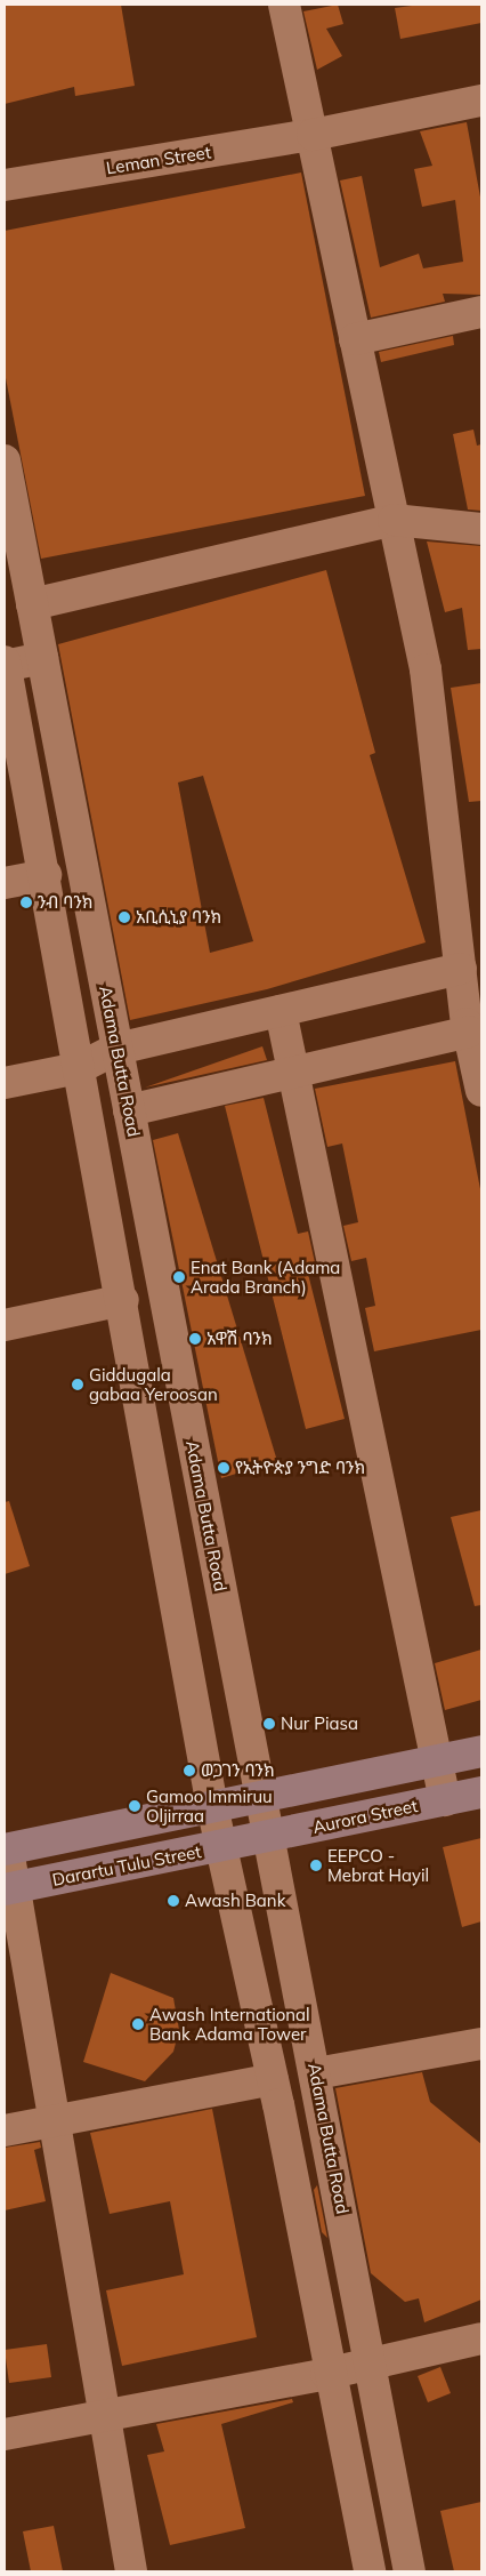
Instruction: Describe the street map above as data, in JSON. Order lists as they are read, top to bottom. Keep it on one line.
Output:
{"streets":{"main road":["Aurora Street","Darartu Tulu Street"],"street":["Leman Street","Adama Butta Road"]},"crossings":[["Adama Butta Road","Aurora Street"],["Adama Butta Road","Darartu Tulu Street"],["Aurora Street","Darartu Tulu Street"]],"places":["ንብ ባንክ","አቢሲኒያ ባንክ","Enat Bank (Adama Arada Branch)","አዋሽ ባንክ","Giddugala gabaa Yeroosan","የኢትዮጵያ ንግድ ባንክ","Nur Piasa","ወጋገን ባንክ","Gamoo Immiruu Oljirraa","EEPCO - Mebrat Hayil","Awash Bank","Awash International Bank Adama Tower"]}
